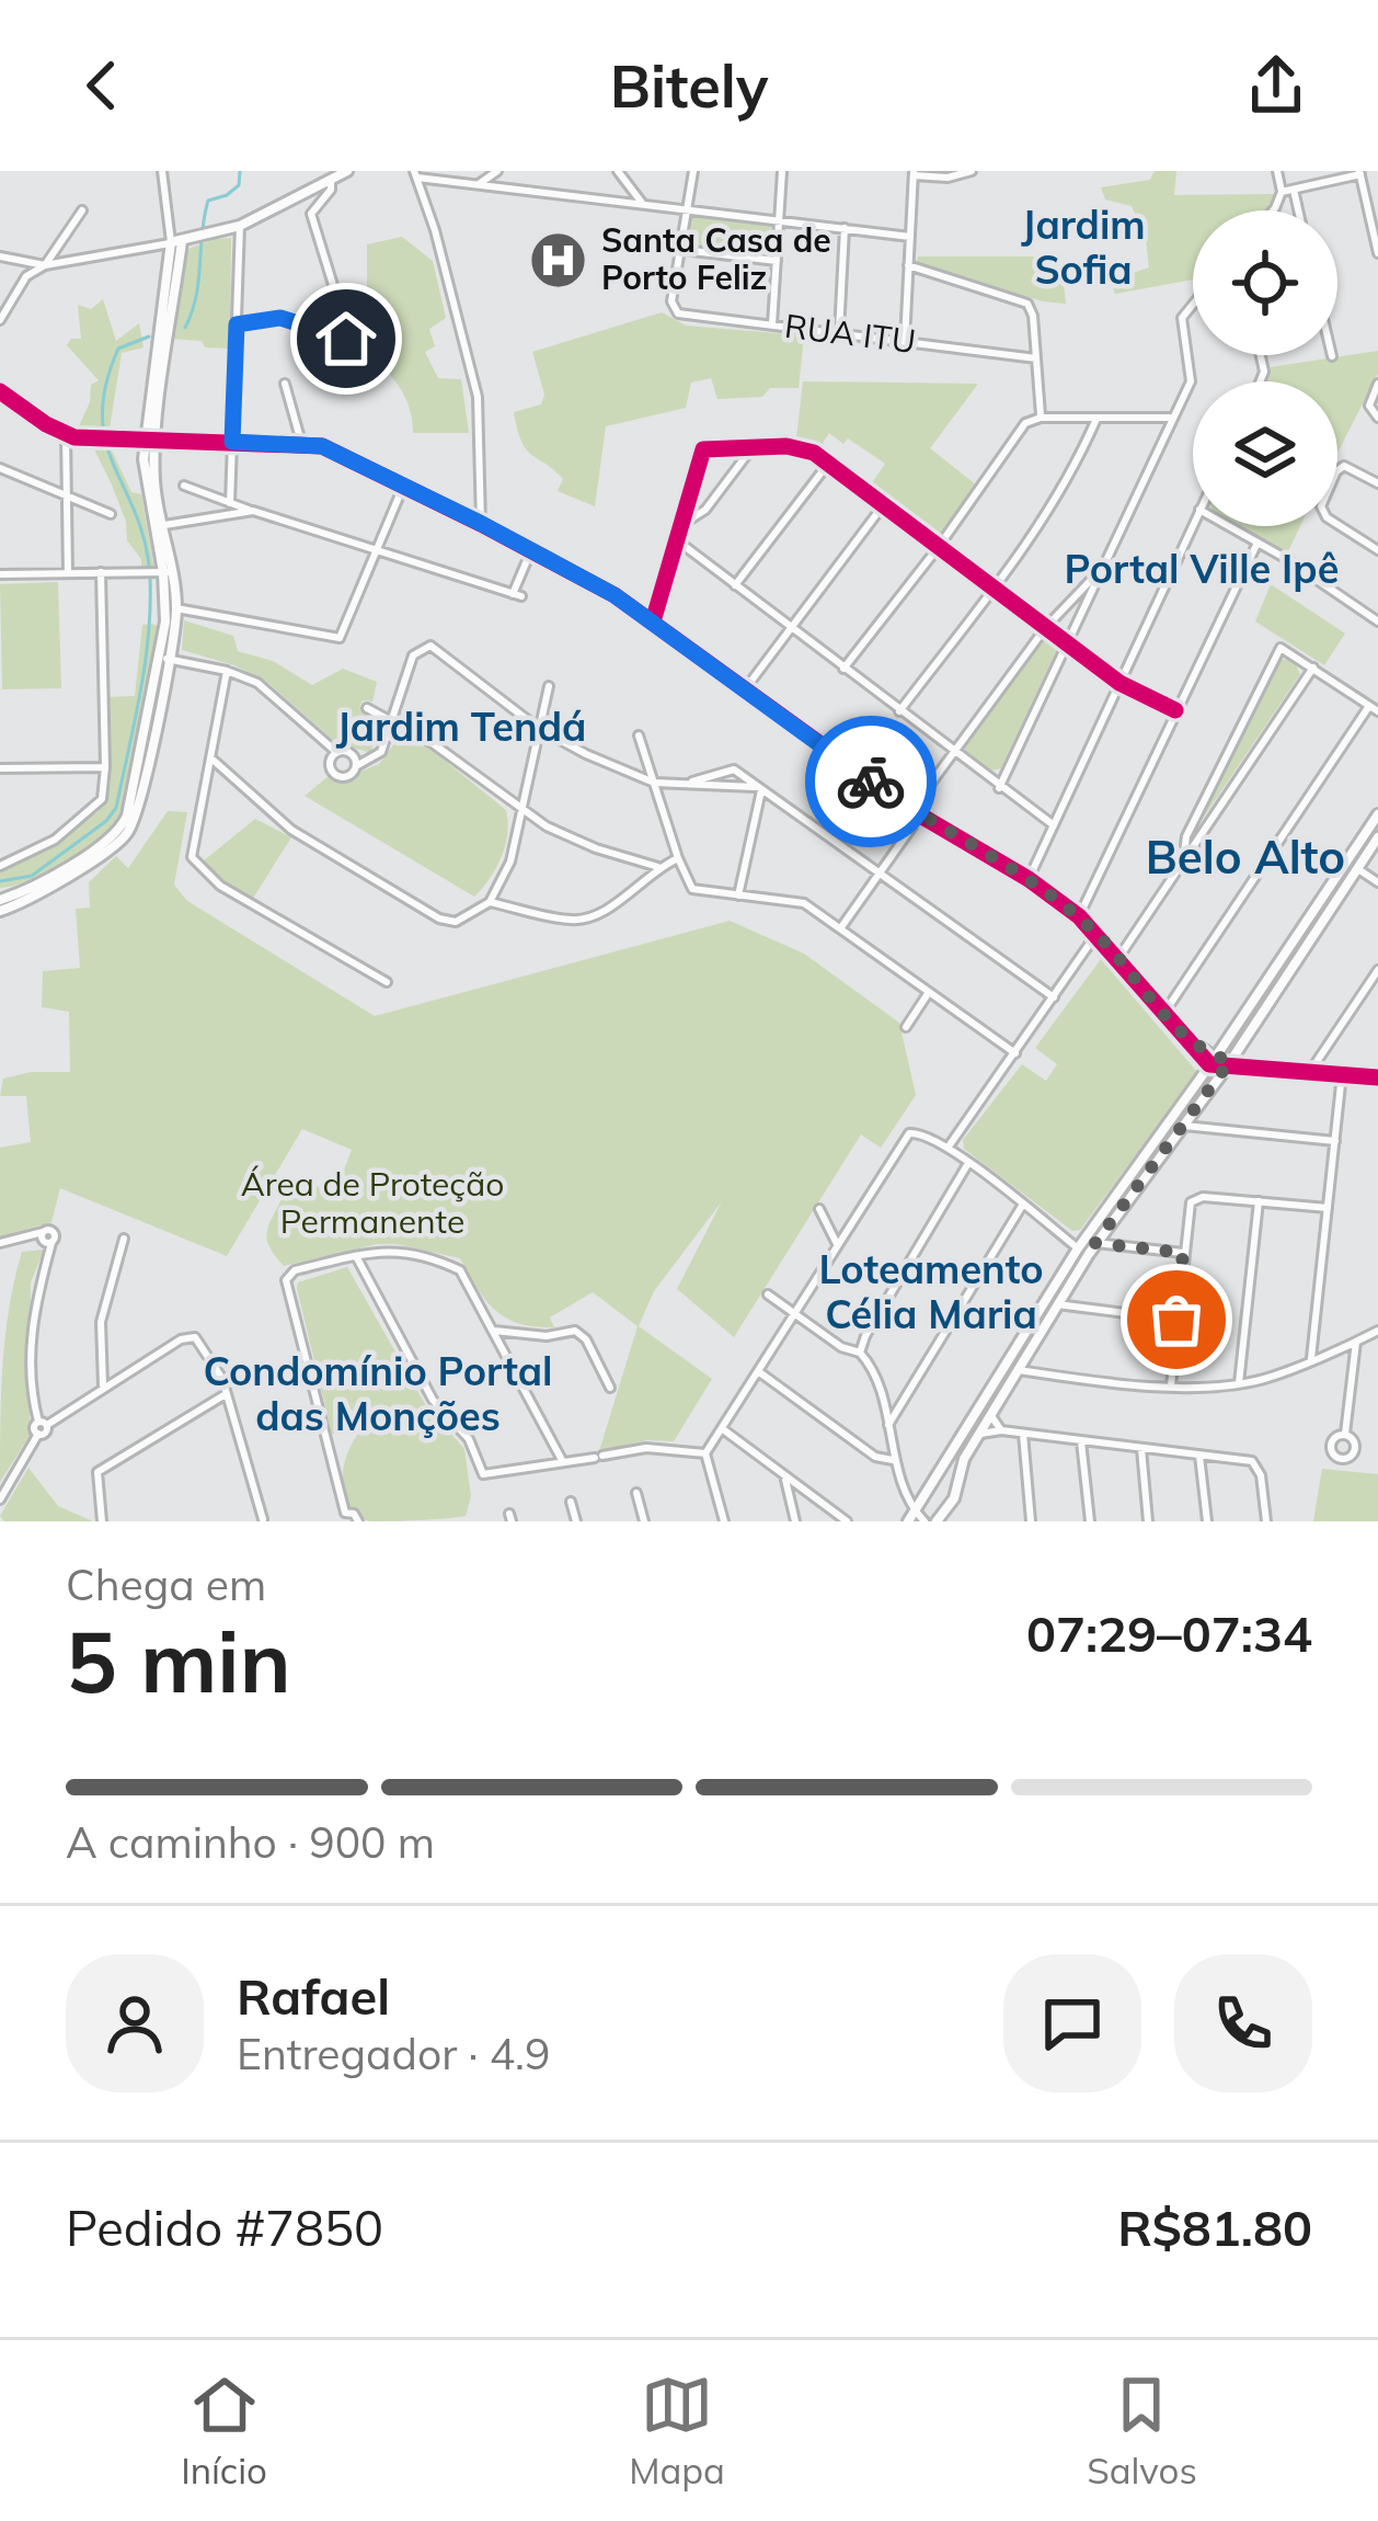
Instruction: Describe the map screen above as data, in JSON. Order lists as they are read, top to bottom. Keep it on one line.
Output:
{"streets":{"street":["RUA ITU"]},"districts":["Jardim Sofia","Portal Ville Ipê","Jardim Tendá","Belo Alto","Loteamento Célia Maria","Condomínio Portal das Monções"],"parks":["Área de Proteção Permanente"],"places":{"hospital":["Santa Casa de Porto Feliz"]},"page":{"header":"Bitely","heading":["5 min","Chega em","07:29–07:34"],"panel":["Rafael","Entregador · 4.9","Pedido #7850","R$81.80"],"bar":"A caminho · 900 m","tabs":["Início","Mapa","Salvos"]}}
